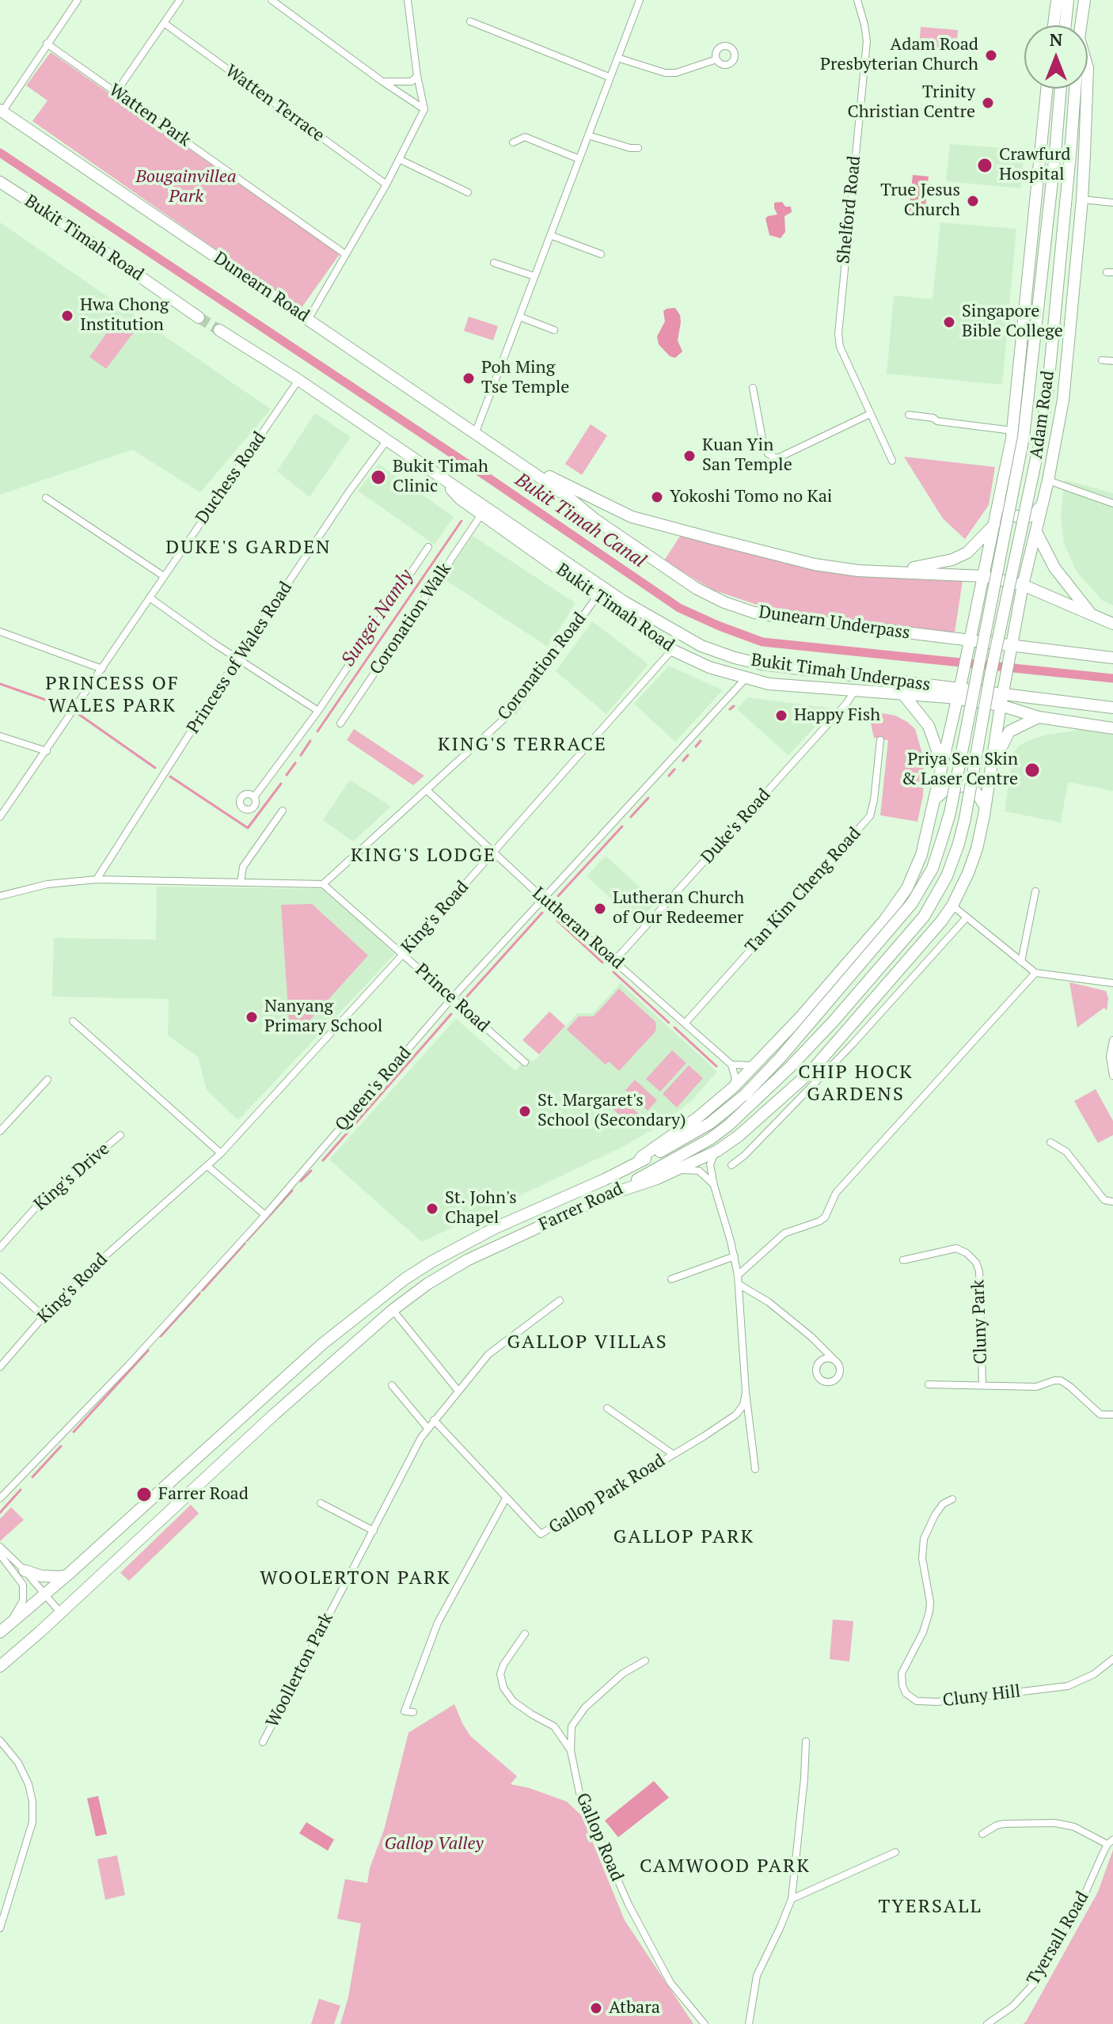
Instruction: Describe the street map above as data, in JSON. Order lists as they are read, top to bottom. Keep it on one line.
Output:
{"streets":{"highway":["Bukit Timah Road","Dunearn Road","Adam Road","Dunearn Underpass","Bukit Timah Underpass","Farrer Road"],"street":["Watten Terrace","Watten Park","Shelford Road","Duchess Road","Coronation Walk","Princess of Wales Road","Coronation Road","Duke's Road","Tan Kim Cheng Road","King's Road","Lutheran Road","Prince Road","Queen's Road","King's Drive","Cluny Park","Gallop Park Road","Woollerton Park","Cluny Hill","Gallop Road","Tyersall Road"]},"crossings":[["Bukit Timah Road","Duchess Road"],["Bukit Timah Road","Coronation Walk"],["Bukit Timah Road","Princess of Wales Road"],["Bukit Timah Road","Coronation Road"],["Bukit Timah Road","Bukit Timah Underpass"],["Bukit Timah Road","Duke's Road"],["Bukit Timah Road","King's Road"],["Bukit Timah Road","Queen's Road"],["Dunearn Road","Dunearn Underpass"],["Adam Road","Farrer Road"],["Coronation Road","Lutheran Road"],["Coronation Road","Prince Road"],["Duke's Road","Lutheran Road"],["Tan Kim Cheng Road","Lutheran Road"],["King's Road","Lutheran Road"],["King's Road","Prince Road"],["Lutheran Road","Queen's Road"],["Prince Road","Queen's Road"]],"districts":["DUKE'S GARDEN","PRINCESS OF WALES PARK","KING'S TERRACE","KING'S LODGE","CHIP HOCK GARDENS","GALLOP VILLAS","GALLOP PARK","WOOLERTON PARK","CAMWOOD PARK","TYERSALL"],"water":["Bukit Timah Canal","Sungei Namly"],"parks":["Bougainvillea Park","Gallop Valley"],"places":["Adam Road Presbyterian Church","Trinity Christian Centre","Crawfurd Hospital","True Jesus Church","Hwa Chong Institution","Singapore Bible College","Poh Ming Tse Temple","Kuan Yin San Temple","Bukit Timah Clinic","Yokoshi Tomo no Kai","Happy Fish","Priya Sen Skin & Laser Centre","Lutheran Church of Our Redeemer","Nanyang Primary School","St. Margaret's School (Secondary)","St. John's Chapel","Farrer Road","Atbara"],"north":"top"}
